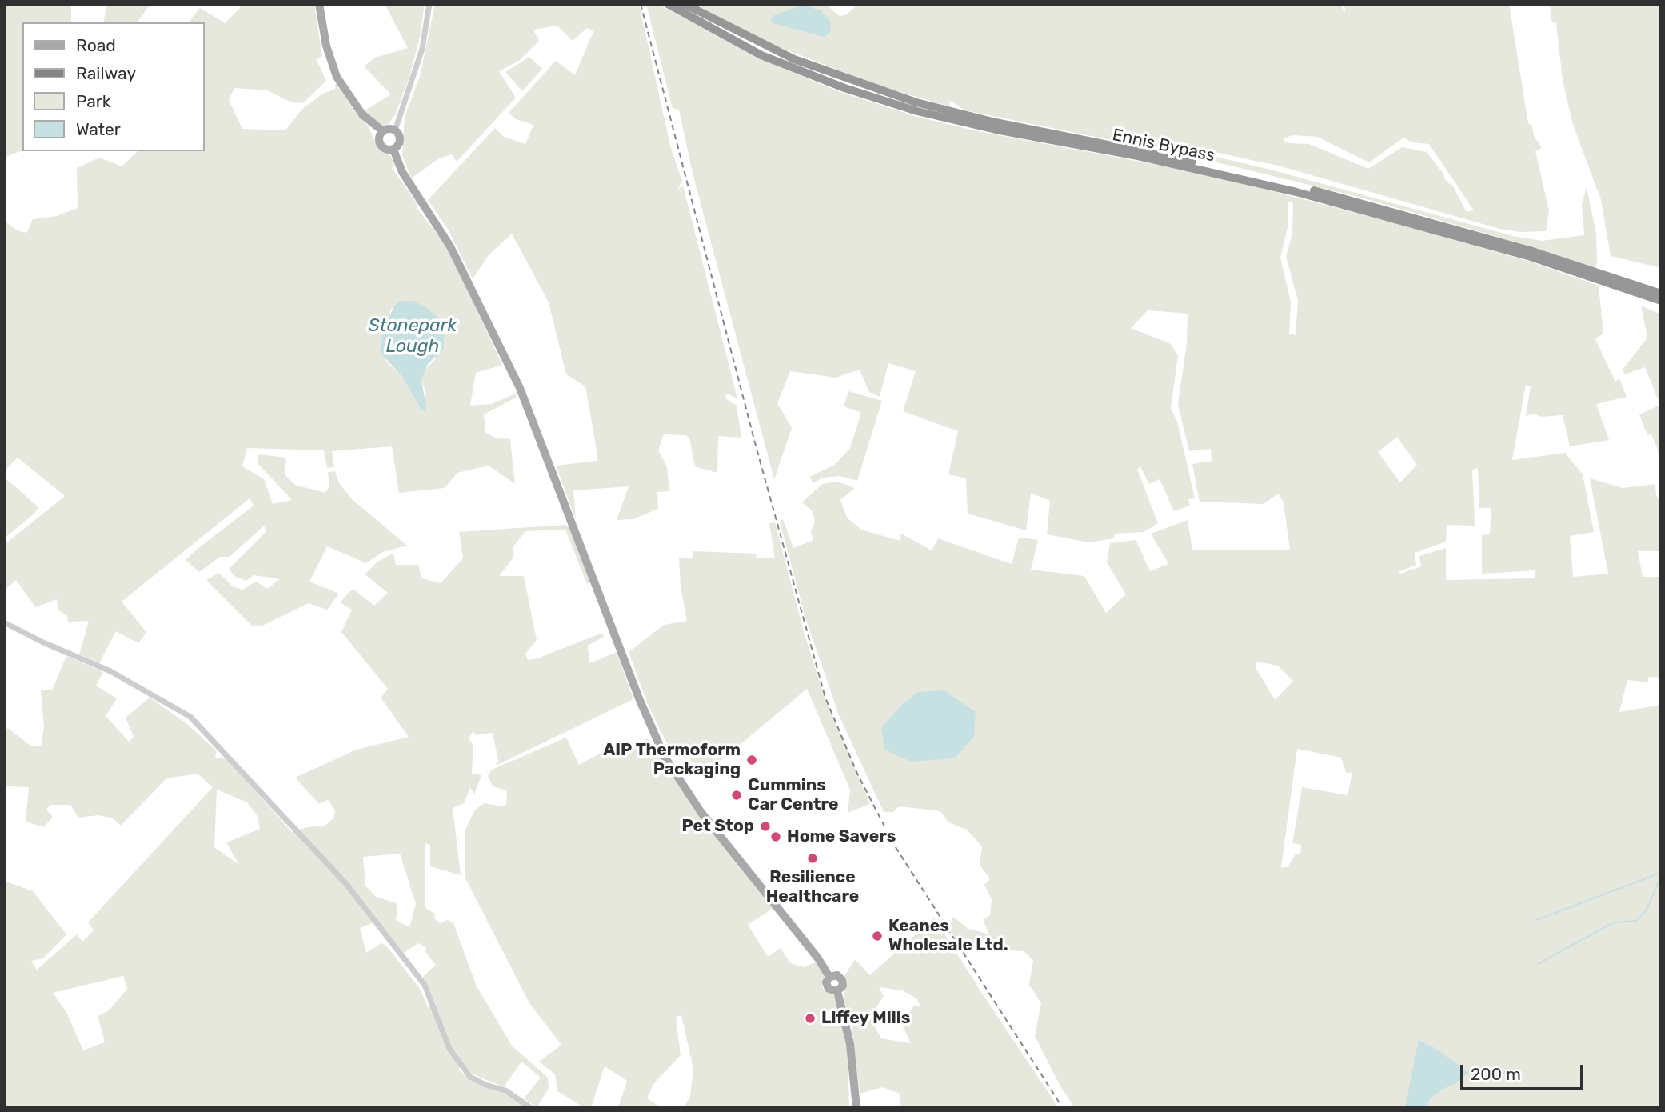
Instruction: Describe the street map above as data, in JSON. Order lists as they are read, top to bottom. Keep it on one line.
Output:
{"streets":{"highway":["Ennis Bypass"]},"water":["Stonepark Lough"],"places":["AIP Thermoform Packaging","Cummins Car Centre","Pet Stop","Home Savers","Resilience Healthcare","Keanes Wholesale Ltd.","Liffey Mills"],"legend":["Road","Railway","Park","Water"],"scale_bar":"200 m"}
